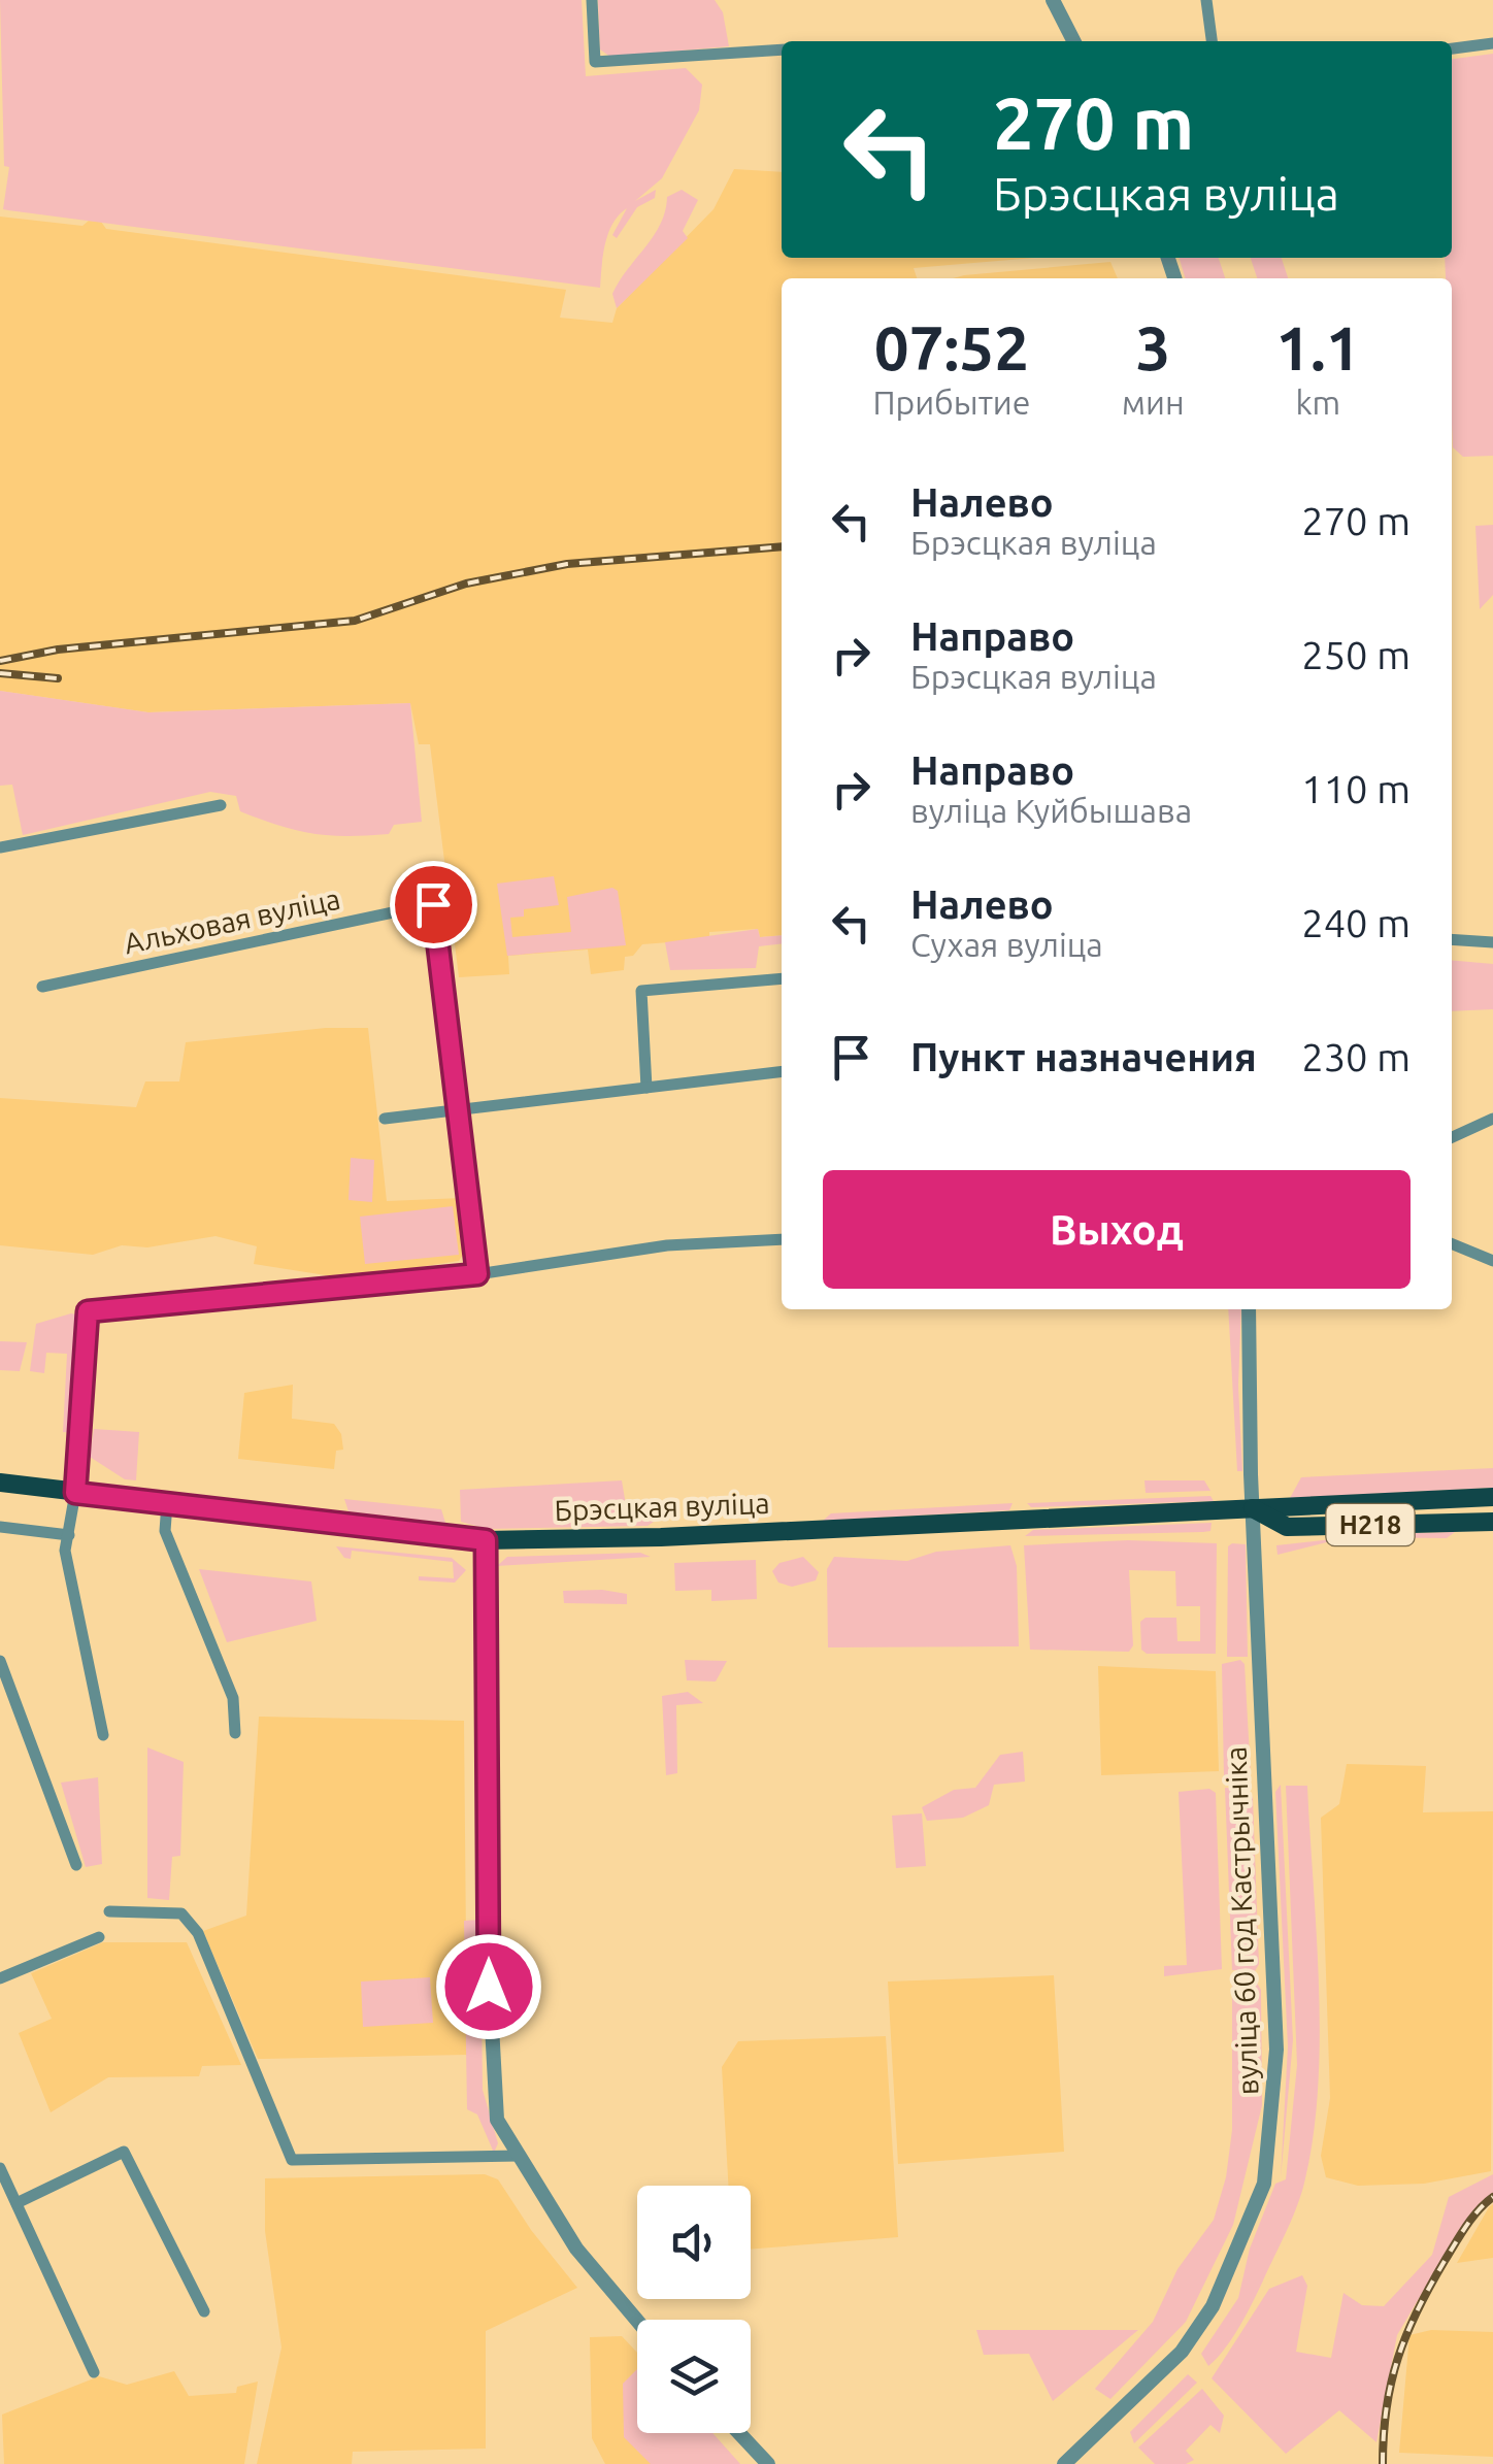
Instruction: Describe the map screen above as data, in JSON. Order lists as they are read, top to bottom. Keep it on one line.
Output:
{"streets":{"main road":["Брэсцкая вуліца","Н218"],"street":["Альховая вуліца","вуліца 60 год Кастрычніка"]},"crossings":[["Брэсцкая вуліца","вуліца 60 год Кастрычніка"]],"page":{"turn":["270 m","Брэсцкая вуліца"],"eta":["07:52","Прибытие","3","мин","1.1","km"],"list":[{"name":"Налево","note":"Брэсцкая вуліца","value":"270 m"},{"name":"Направо","note":"Брэсцкая вуліца","value":"250 m"},{"name":"Направо","note":"вуліца Куйбышава","value":"110 m"},{"name":"Налево","note":"Сухая вуліца","value":"240 m"},{"name":"Пункт назначения","value":"230 m"}],"buttons":"Выход"}}
